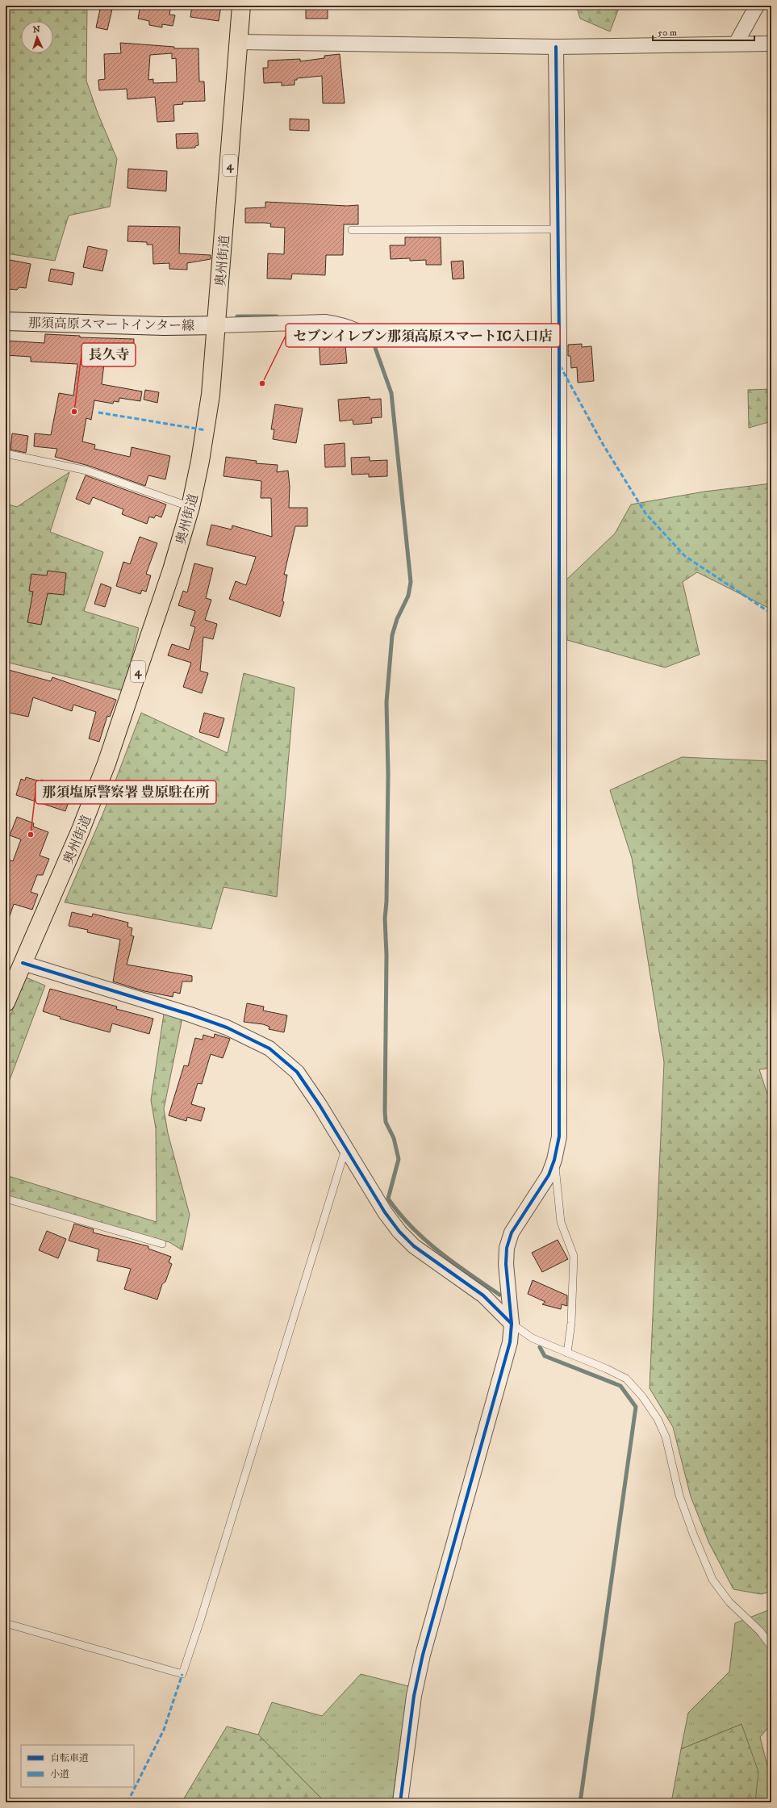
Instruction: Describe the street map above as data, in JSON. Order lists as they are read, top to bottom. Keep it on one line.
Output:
{"streets":{"highway":["4","奥州街道"],"main road":["那須高原スマートインター線"]},"crossings":[["奥州街道","那須高原スマートインター線"]],"places":["セブンイレブン那須高原スマートIC入口店","長久寺","那須塩原警察署 豊原駐在所"],"legend":["自転車道","小道"],"scale_bar":"50 m","north":"top"}
